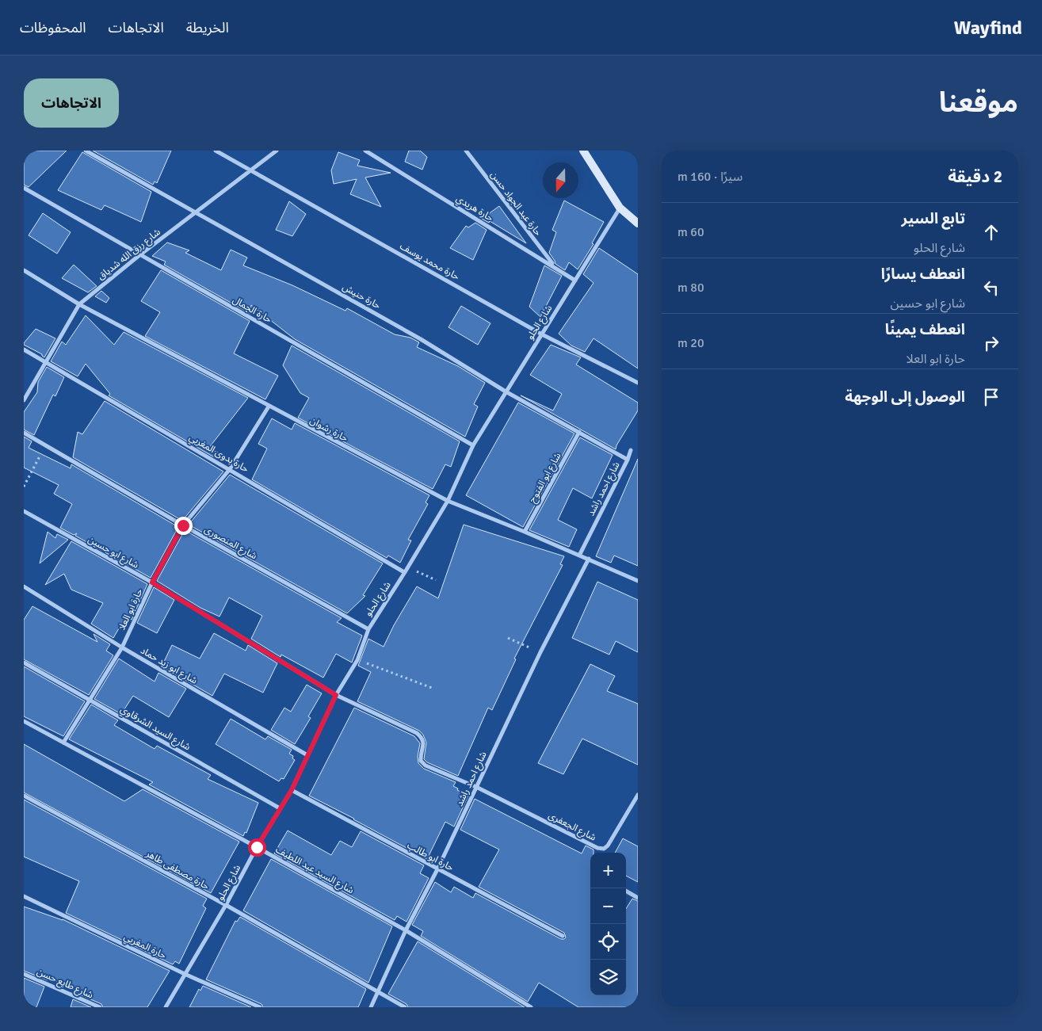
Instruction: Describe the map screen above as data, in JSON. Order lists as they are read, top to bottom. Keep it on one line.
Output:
{"streets":{"street":["حارة عبد الجواد حسن","حارة هريدي","شارع رزق الله شدياق","حارة محمد يوسف","حارة حنيش","حارة الجمال","شارع الحلو","حارة رشوان","حارة بدوى المغربي","شارع ابو الفتوح","شارع احمد راشد","شارع المنصورى","شارع ابو حسين","حارة ابو العلا","شارع ابو زيد حماد","شارع السيد الشرقاوي","شارع الجعفرى","حارة ابو طالب","حارة مصطفى طاهر","شارع السيد عبد اللطيف","حارة المغربي","شارع طايع حسن"]},"crossings":[["حارة عبد الجواد حسن","حارة هريدي"],["حارة هريدي","شارع الحلو"],["شارع رزق الله شدياق","حارة محمد يوسف"],["شارع رزق الله شدياق","حارة حنيش"],["شارع رزق الله شدياق","حارة الجمال"],["شارع رزق الله شدياق","حارة رشوان"],["شارع رزق الله شدياق","حارة بدوى المغربي"],["حارة محمد يوسف","شارع الحلو"],["حارة حنيش","شارع الحلو"],["حارة حنيش","شارع ابو الفتوح"],["حارة حنيش","شارع احمد راشد"],["حارة الجمال","شارع الحلو"],["شارع الحلو","حارة رشوان"],["شارع الحلو","حارة بدوى المغربي"],["شارع الحلو","شارع المنصورى"],["شارع الحلو","شارع ابو حسين"],["شارع الحلو","شارع ابو زيد حماد"],["شارع الحلو","شارع السيد الشرقاوي"],["شارع الحلو","حارة ابو طالب"],["شارع الحلو","حارة مصطفى طاهر"],["شارع الحلو","شارع السيد عبد اللطيف"],["شارع الحلو","حارة المغربي"],["حارة رشوان","شارع ابو الفتوح"],["حارة رشوان","شارع احمد راشد"],["حارة رشوان","حارة ابو العلا"],["حارة بدوى المغربي","حارة ابو العلا"],["شارع احمد راشد","شارع ابو حسين"],["شارع احمد راشد","شارع الجعفرى"],["شارع احمد راشد","حارة ابو طالب"],["شارع احمد راشد","حارة مصطفى طاهر"],["شارع احمد راشد","شارع السيد عبد اللطيف"],["شارع المنصورى","حارة ابو العلا"],["شارع ابو حسين","حارة ابو العلا"],["شارع ابو حسين","شارع الجعفرى"],["حارة ابو العلا","شارع ابو زيد حماد"],["حارة ابو العلا","شارع السيد الشرقاوي"],["حارة ابو العلا","شارع السيد عبد اللطيف"]],"north":"bottom","page":{"header":"Wayfind","nav":["الخريطة","الاتجاهات","المحفوظات"],"title":"موقعنا","buttons":"الاتجاهات","heading":["2 دقيقة","سيرًا · 160 m"],"list":[["تابع السير","شارع الحلو","60 m"],["انعطف يسارًا","شارع ابو حسين","80 m"],["انعطف يمينًا","حارة ابو العلا","20 m"],"الوصول إلى الوجهة"],"map_buttons":["+","−"]}}
